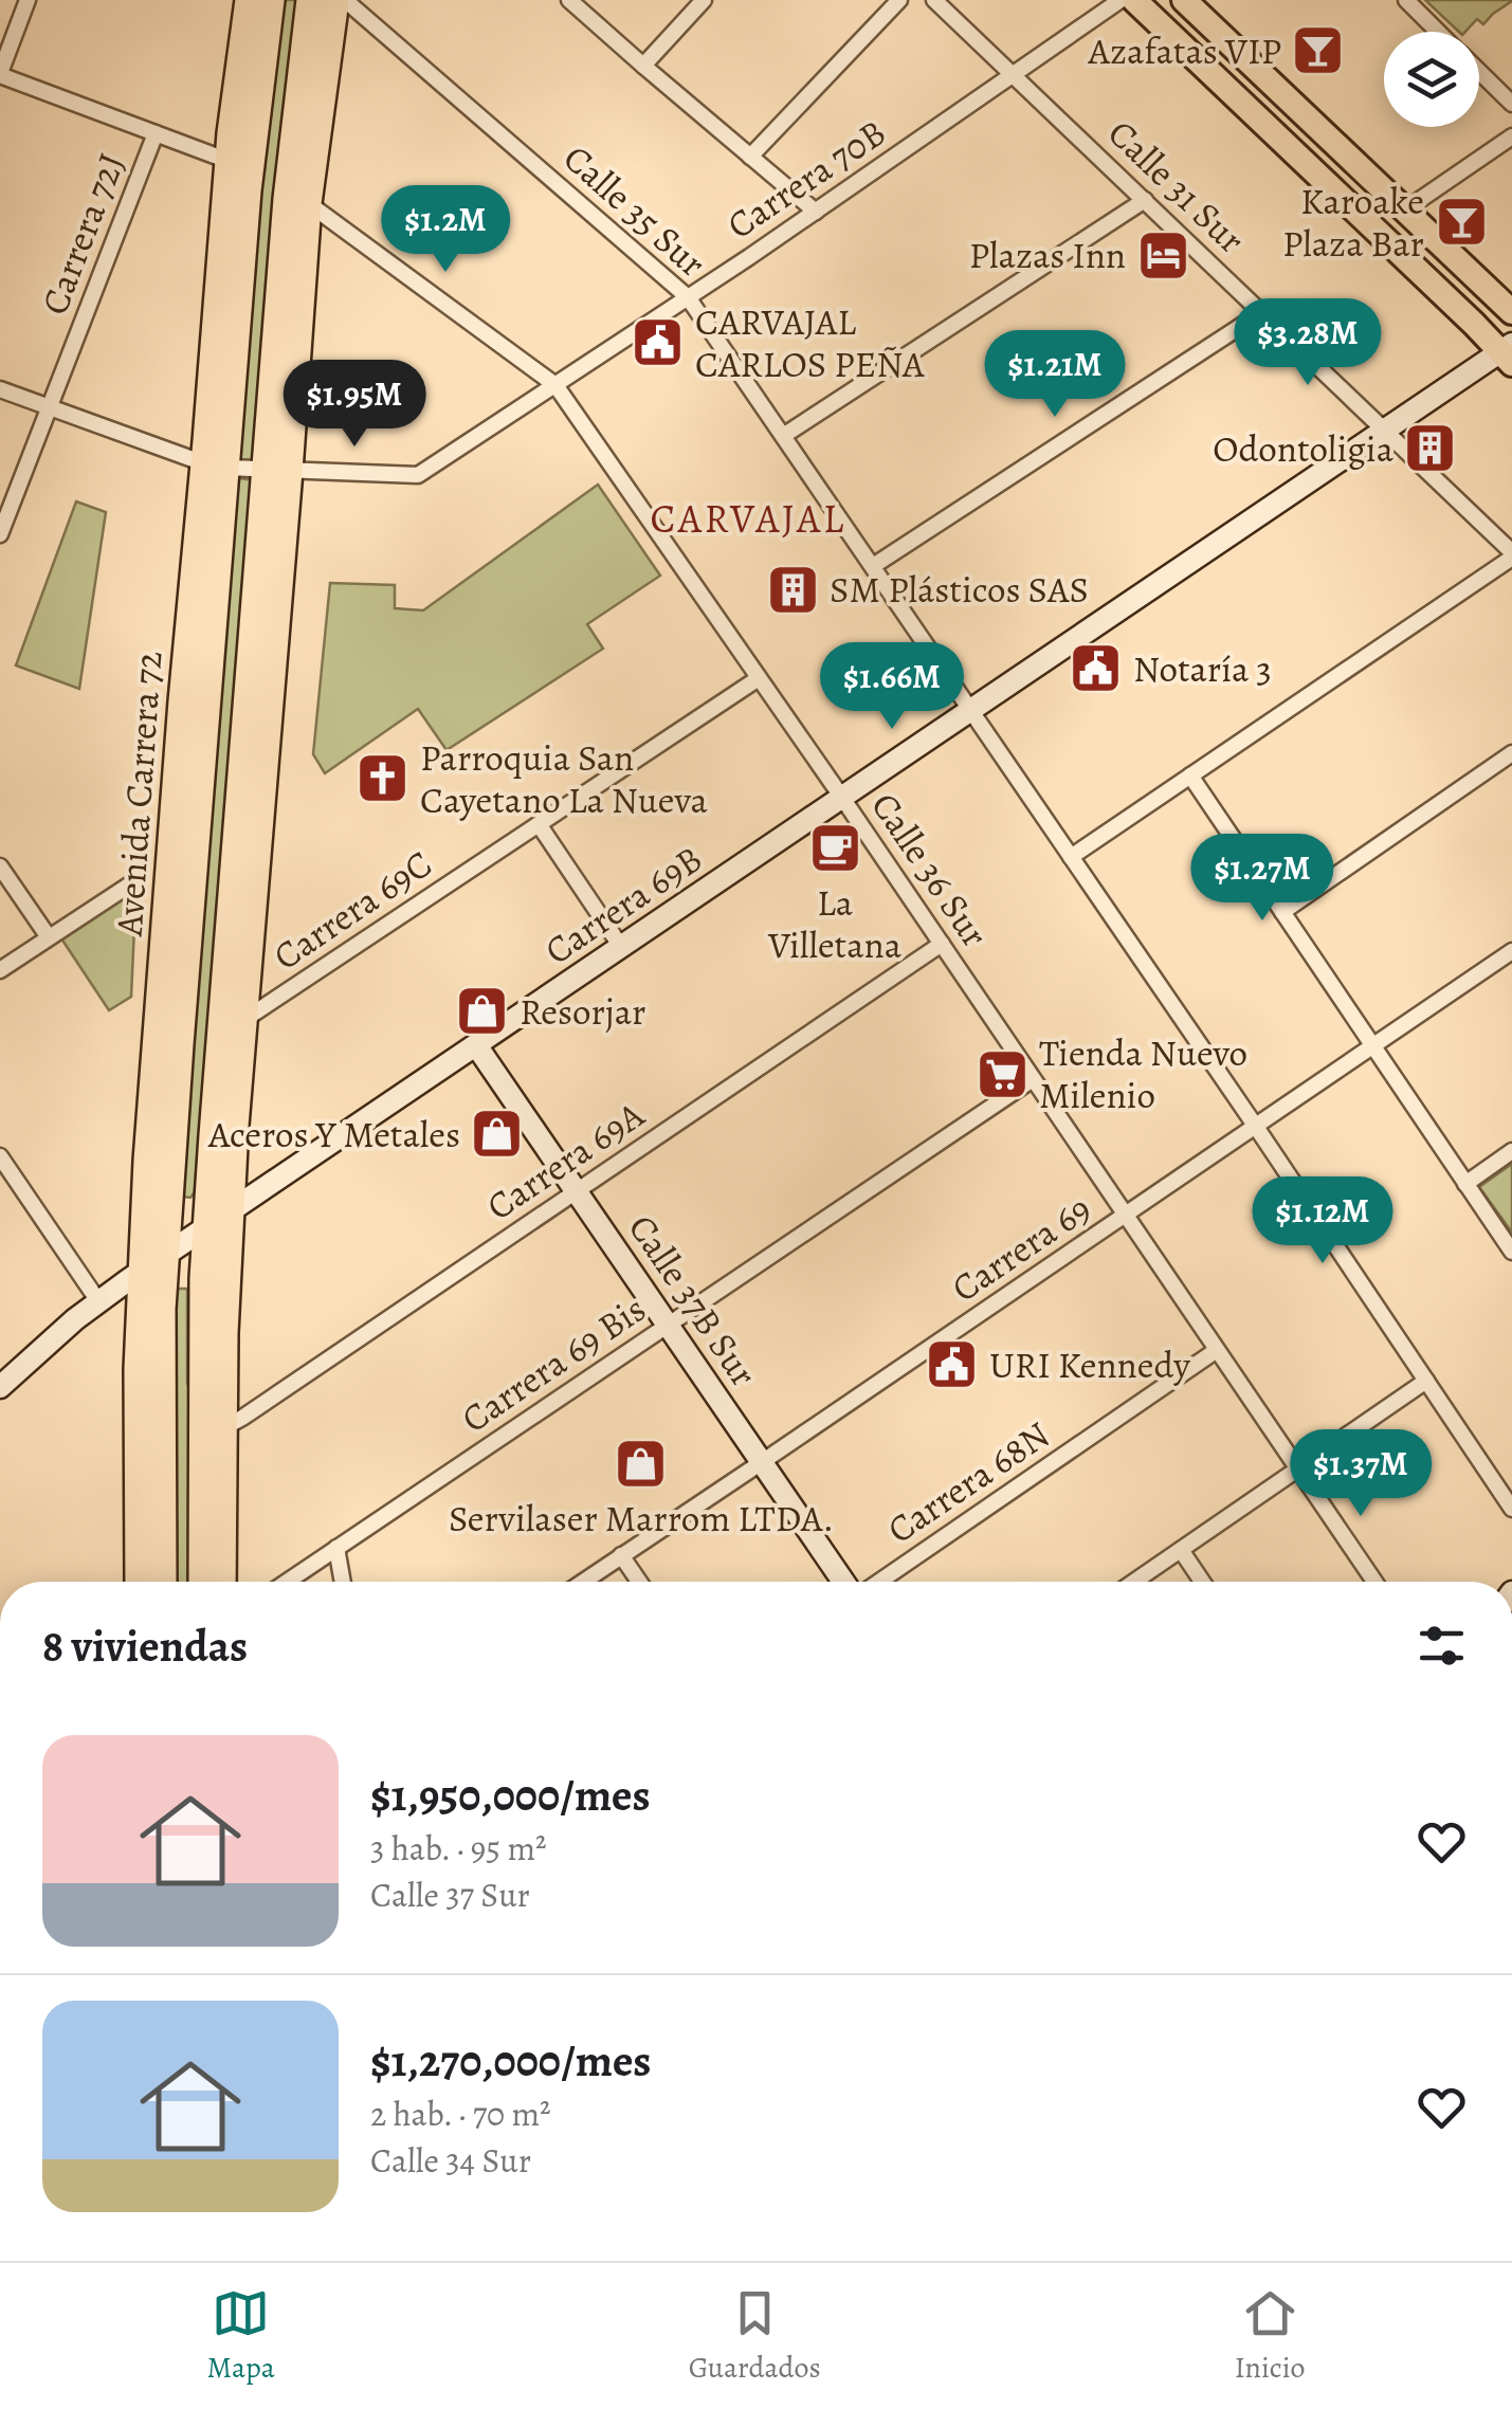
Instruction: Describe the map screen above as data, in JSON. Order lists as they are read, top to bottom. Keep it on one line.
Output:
{"streets":{"highway":["Avenida Carrera 72"],"street":["Carrera 70B","Calle 31 Sur","Calle 35 Sur","Carrera 72J","Calle 36 Sur","Carrera 69B","Carrera 69C","Carrera 69A","Carrera 69","Calle 37B Sur","Carrera 69 Bis","Carrera 68N"]},"crossings":[["Carrera 70B","Calle 31 Sur"],["Carrera 70B","Calle 35 Sur"],["Carrera 70B","Calle 36 Sur"],["Calle 31 Sur","Carrera 69B"],["Calle 35 Sur","Carrera 69B"],["Calle 35 Sur","Carrera 69"],["Avenida Carrera 72","Carrera 69B"],["Calle 36 Sur","Carrera 69B"],["Calle 36 Sur","Carrera 69C"],["Calle 36 Sur","Carrera 69A"],["Calle 36 Sur","Carrera 69"],["Calle 36 Sur","Carrera 69 Bis"],["Calle 36 Sur","Carrera 68N"],["Carrera 69B","Calle 37B Sur"],["Carrera 69A","Calle 37B Sur"],["Carrera 69","Calle 37B Sur"],["Calle 37B Sur","Carrera 69 Bis"]],"districts":["CARVAJAL"],"places":{"bar":["Azafatas VIP","Karoake Plaza Bar"],"hotel":["Plazas Inn"],"public building":["CARVAJAL CARLOS PEÑA","Notaría 3","URI Kennedy"],"building":["Odontoligia","SM Plásticos SAS"],"church":["Parroquia San Cayetano La Nueva"],"cafe":["La Villetana"],"shop":["Resorjar","Aceros Y Metales","Servilaser Marrom LTDA."],"supermarket":["Tienda Nuevo Milenio"]},"page":{"price":["$1.2M","$3.28M","$1.21M","$1.95M","$1.66M","$1.27M","$1.12M","$1.37M"],"heading":"8 viviendas","list":[{"name":"$1,950,000/mes","note":"3 hab. · 95 m² · Calle 37 Sur"},{"name":"$1,270,000/mes","note":"2 hab. · 70 m² · Calle 34 Sur"}],"tabs":["Mapa","Guardados","Inicio"]}}
